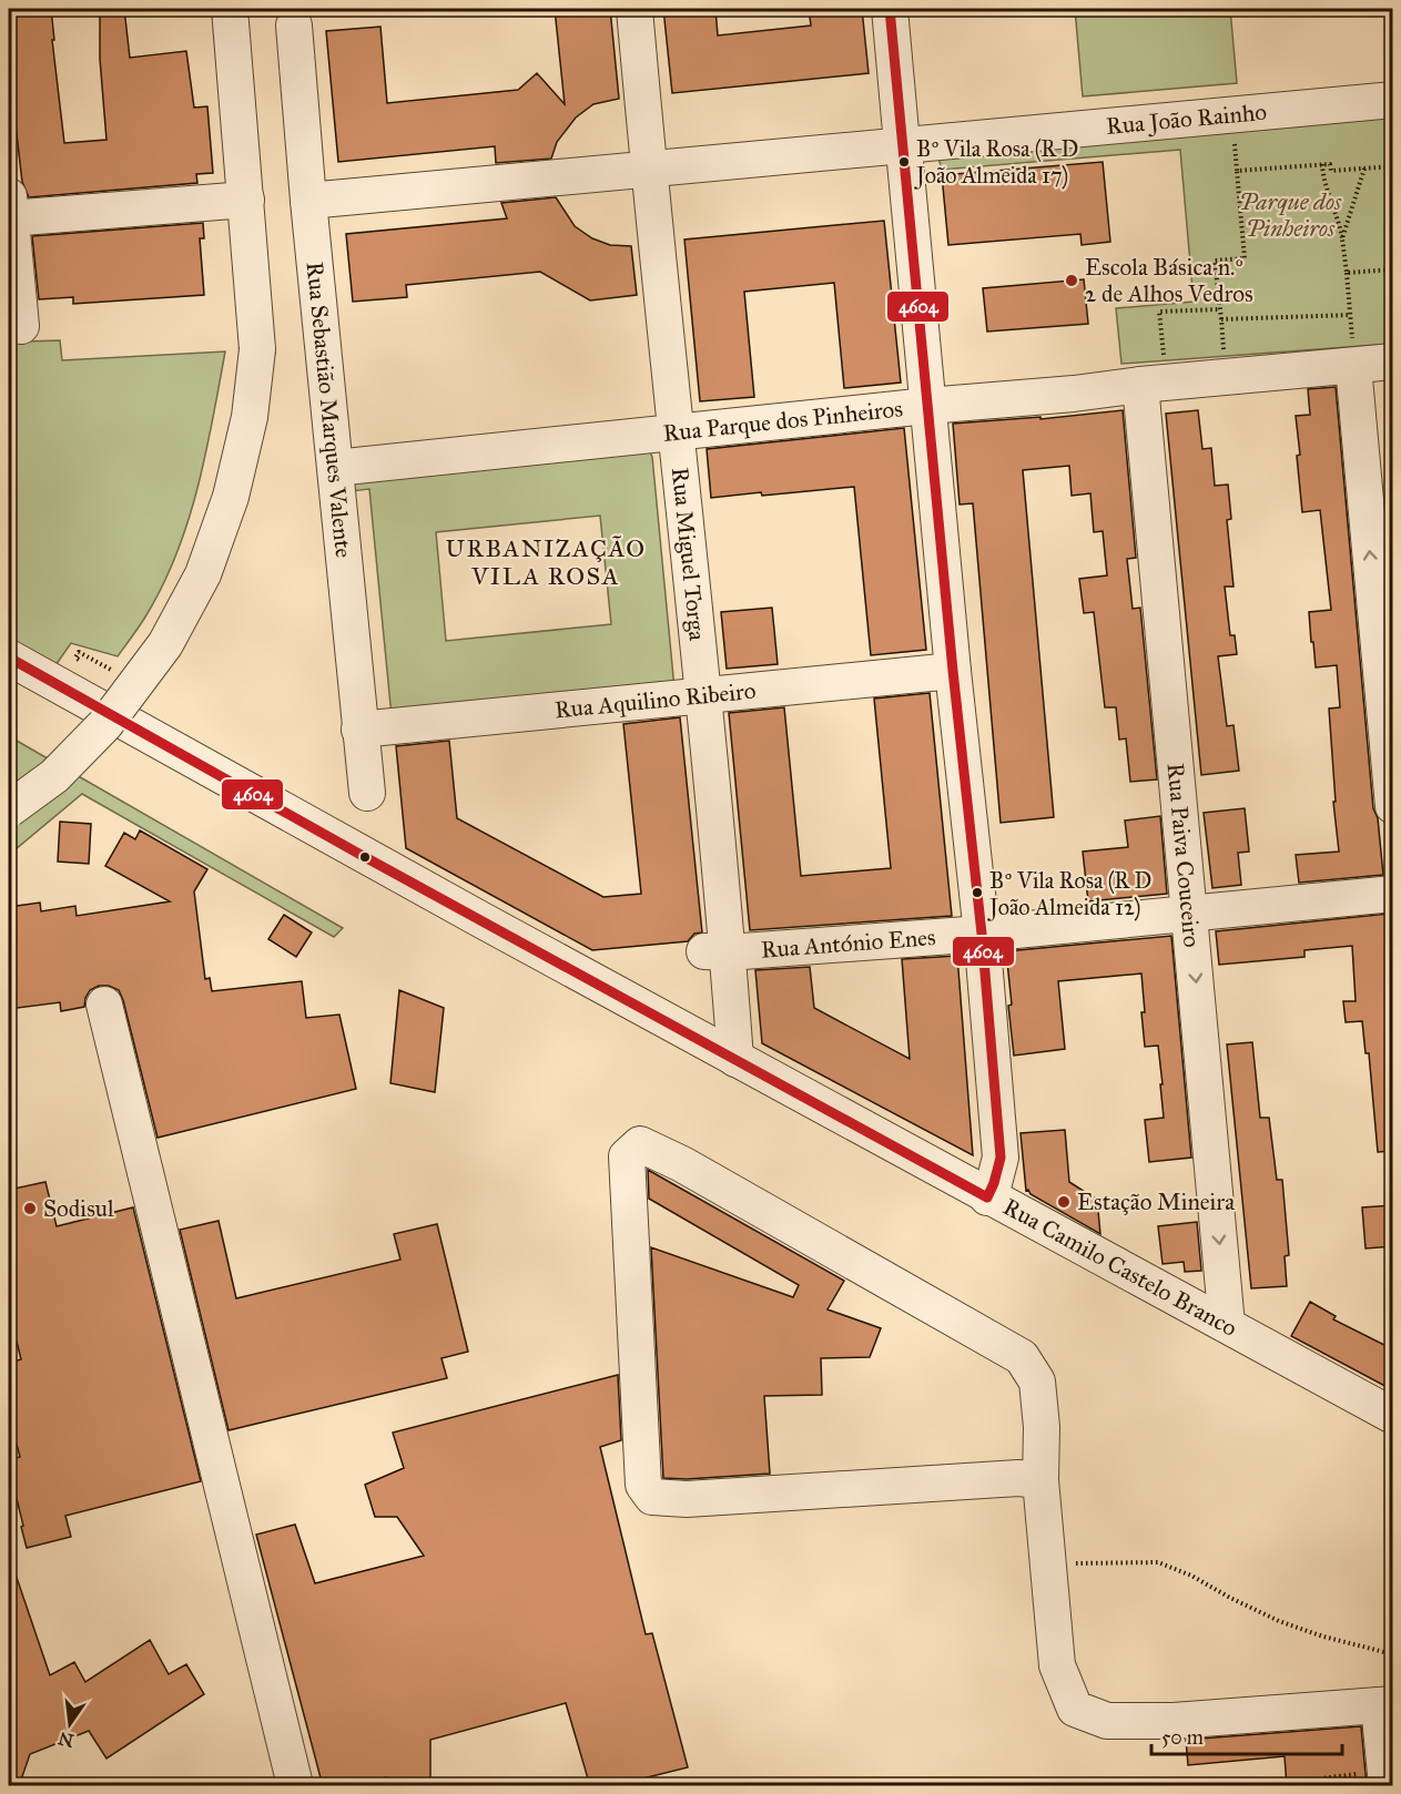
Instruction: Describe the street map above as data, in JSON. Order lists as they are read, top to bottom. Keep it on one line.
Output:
{"streets":{"street":["Rua João Rainho","Rua Sebastião Marques Valente","Rua Parque dos Pinheiros","Rua Miguel Torga","Rua Aquilino Ribeiro","Rua Paiva Couceiro","Rua António Enes","Rua Camilo Castelo Branco"]},"crossings":[["Rua João Rainho","Rua Sebastião Marques Valente"],["Rua João Rainho","Rua Miguel Torga"],["Rua Sebastião Marques Valente","Rua Parque dos Pinheiros"],["Rua Sebastião Marques Valente","Rua Aquilino Ribeiro"],["Rua Parque dos Pinheiros","Rua Miguel Torga"],["Rua Parque dos Pinheiros","Rua Paiva Couceiro"],["Rua Miguel Torga","Rua Aquilino Ribeiro"],["Rua Miguel Torga","Rua António Enes"],["Rua Miguel Torga","Rua Camilo Castelo Branco"],["Rua Paiva Couceiro","Rua António Enes"],["Rua Paiva Couceiro","Rua Camilo Castelo Branco"]],"districts":["URBANIZAÇÃO VILA ROSA"],"parks":["Parque dos Pinheiros"],"places":["Bº Vila Rosa (R D João Almeida 17)","Escola Básica n.º 2 de Alhos Vedros","Bº Vila Rosa (R D João Almeida 12)","Estação Mineira","Sodisul"],"lines":["transit line 4604"],"scale_bar":"50 m","north":"bottom"}
